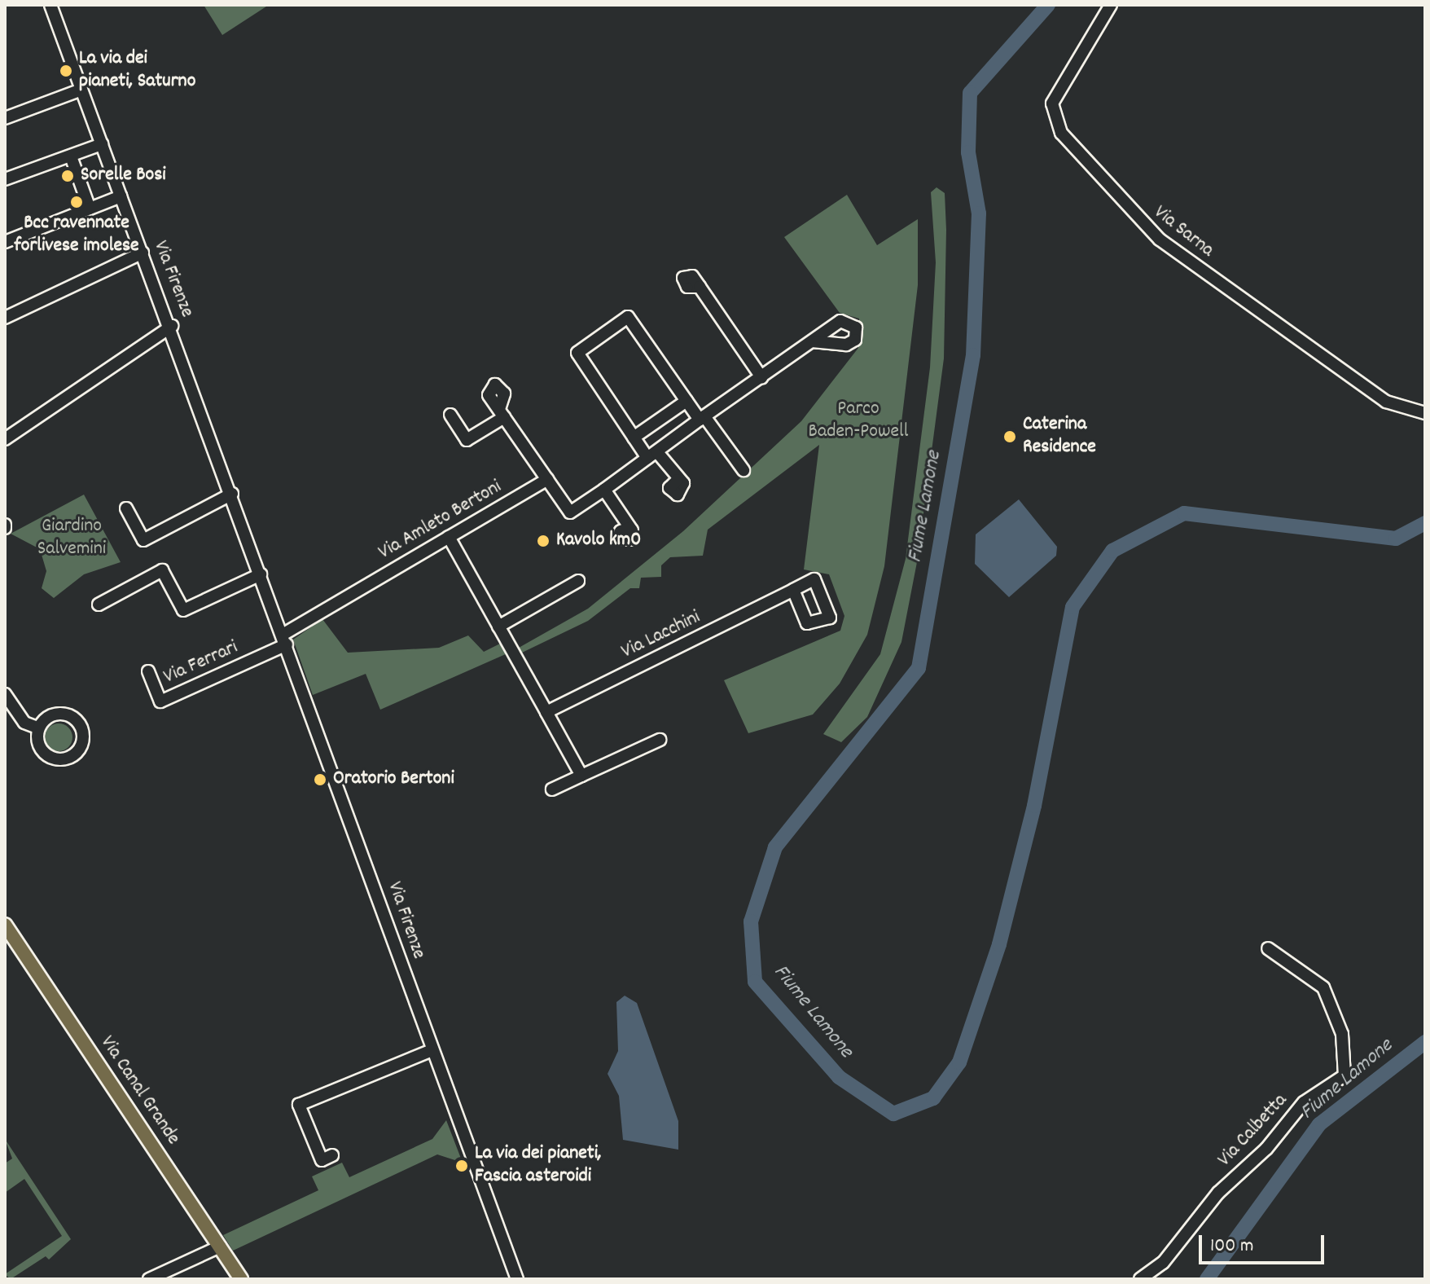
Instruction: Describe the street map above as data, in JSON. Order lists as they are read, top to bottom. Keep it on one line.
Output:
{"streets":{"main road":["Via Canal Grande"],"street":["Via Sarna","Via Firenze","Via Amleto Bertoni","Via Lacchini","Via Ferrari","Via Calbetta"]},"crossings":[["Via Firenze","Via Amleto Bertoni"],["Via Firenze","Via Ferrari"],["Via Amleto Bertoni","Via Ferrari"]],"water":["Fiume Lamone"],"parks":["Parco Baden-Powell","Giardino Salvemini"],"places":["La via dei pianeti, Saturno","Sorelle Bosi","Bcc ravennate forlivese imolese","Caterina Residence","Kavolo km0","Oratorio Bertoni","La via dei pianeti, Fascia asteroidi"],"scale_bar":"100 m"}
